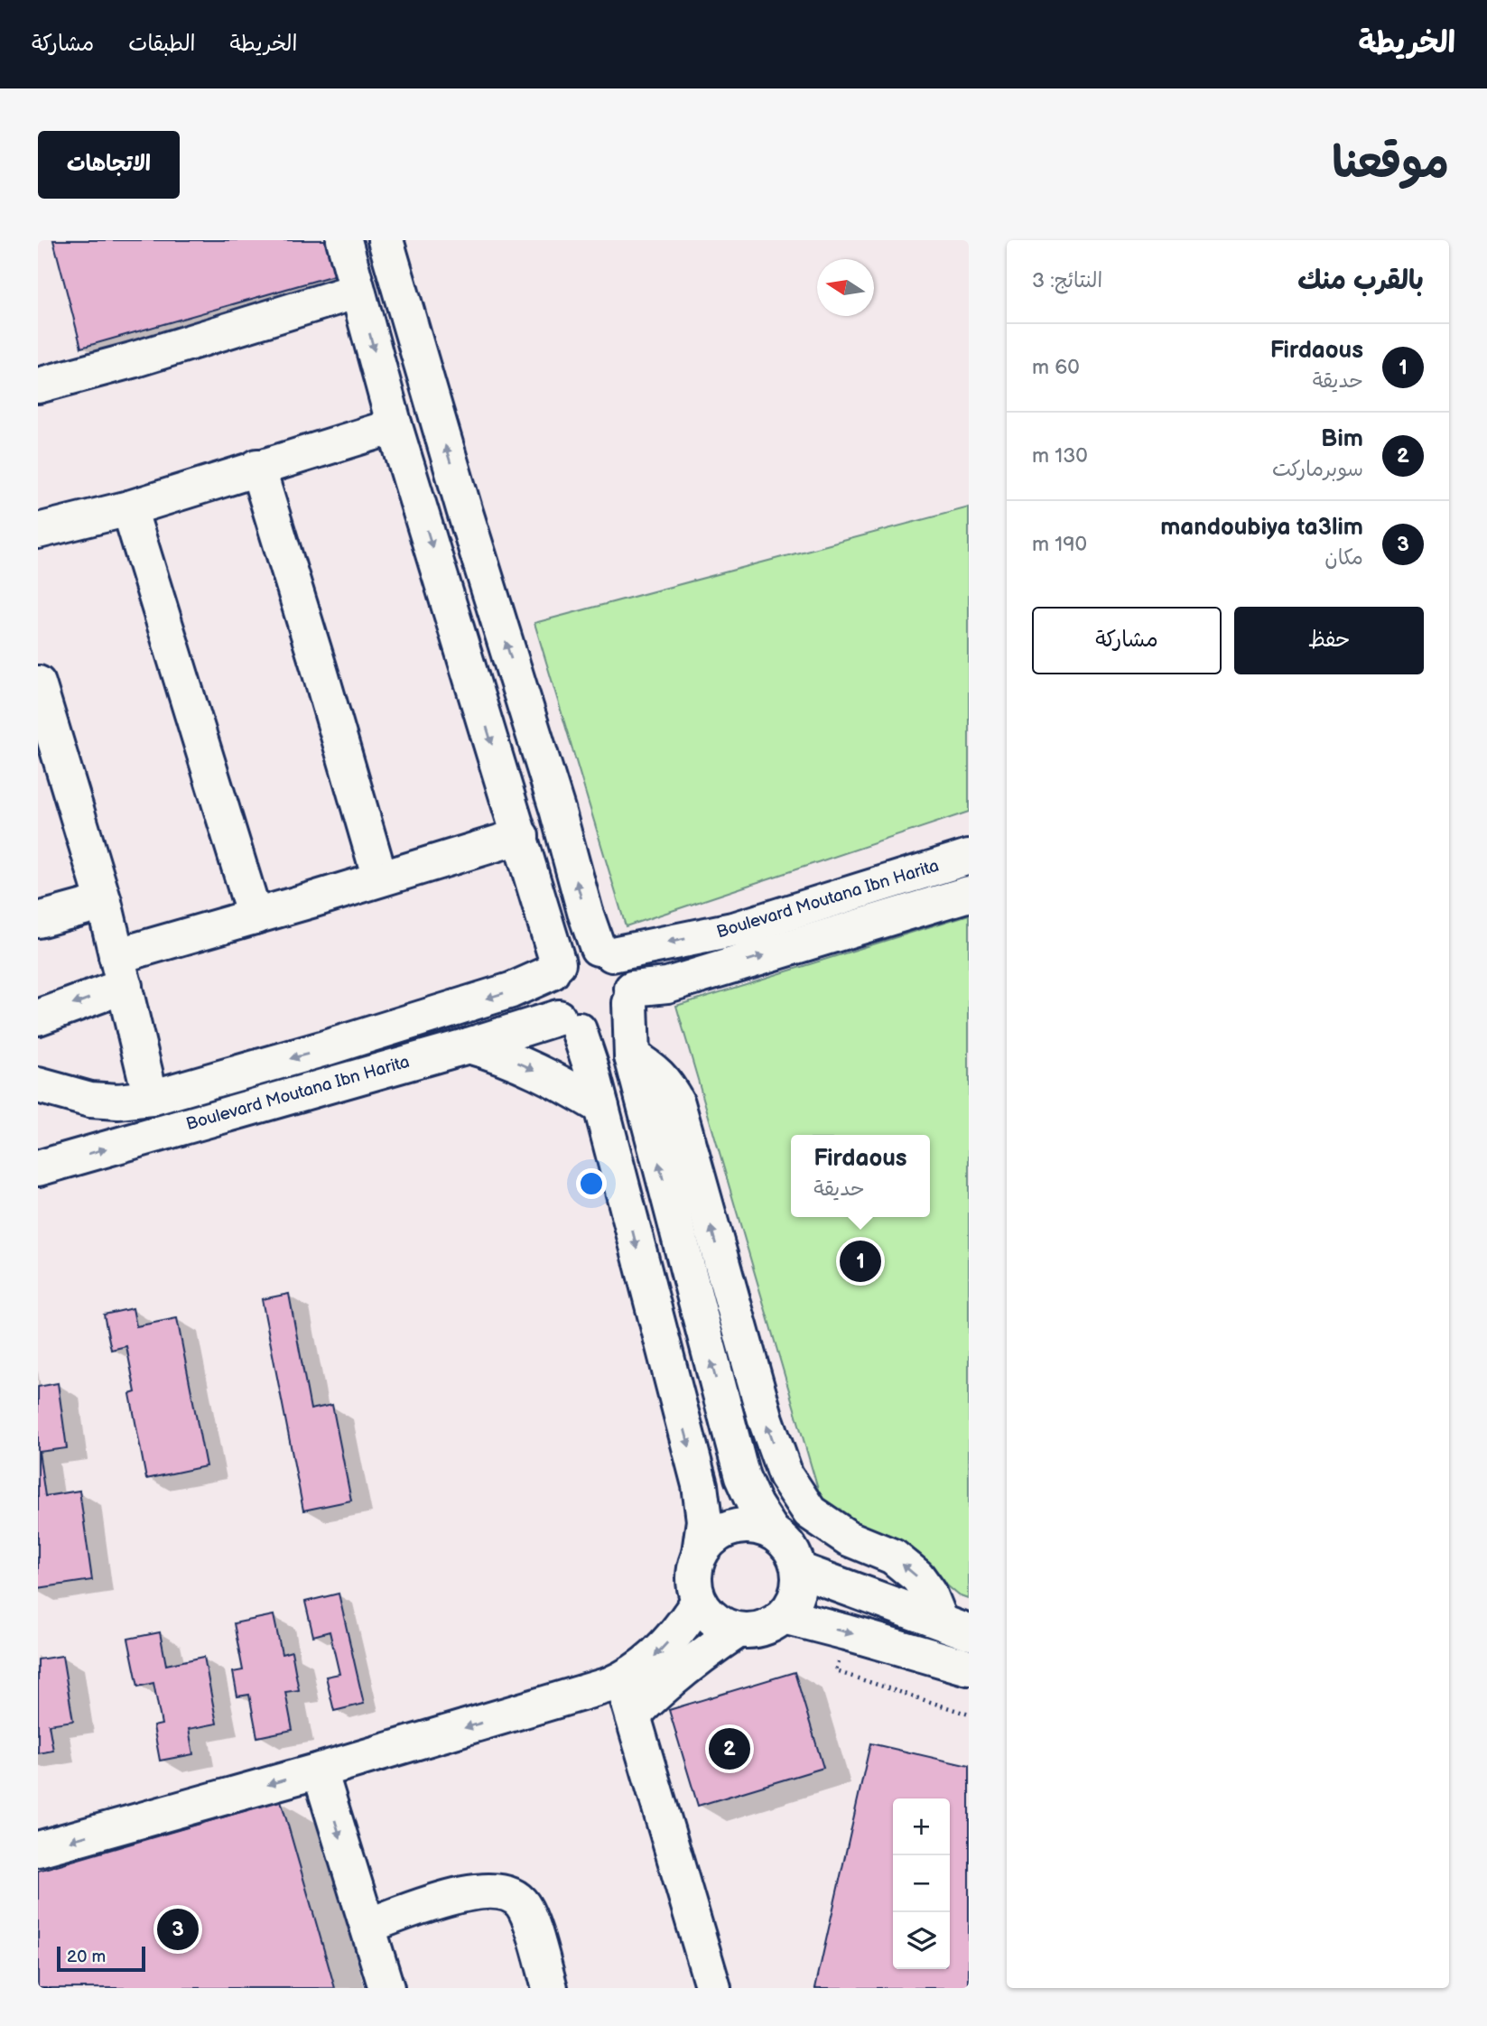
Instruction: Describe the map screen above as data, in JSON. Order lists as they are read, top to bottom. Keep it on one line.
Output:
{"streets":{"street":["Boulevard Moutana Ibn Harita"]},"scale_bar":"20 m","north":"left","page":{"header":"الخريطة","nav":["الخريطة","الطبقات","مشاركة"],"title":"موقعنا","buttons":["الاتجاهات",["حفظ","مشاركة"]],"heading":["بالقرب منك","النتائج: 3"],"list":[{"mark":"1","name":"Firdaous","note":"حديقة","value":"60 m"},{"mark":"2","name":"Bim","note":"سوبرماركت","value":"130 m"},{"mark":"3","name":"mandoubiya ta3lim","note":"مكان","value":"190 m"}],"popup":["Firdaous","حديقة"],"pins":["1","2","3"],"map_buttons":["+","−"],"scale":"20 m"}}
